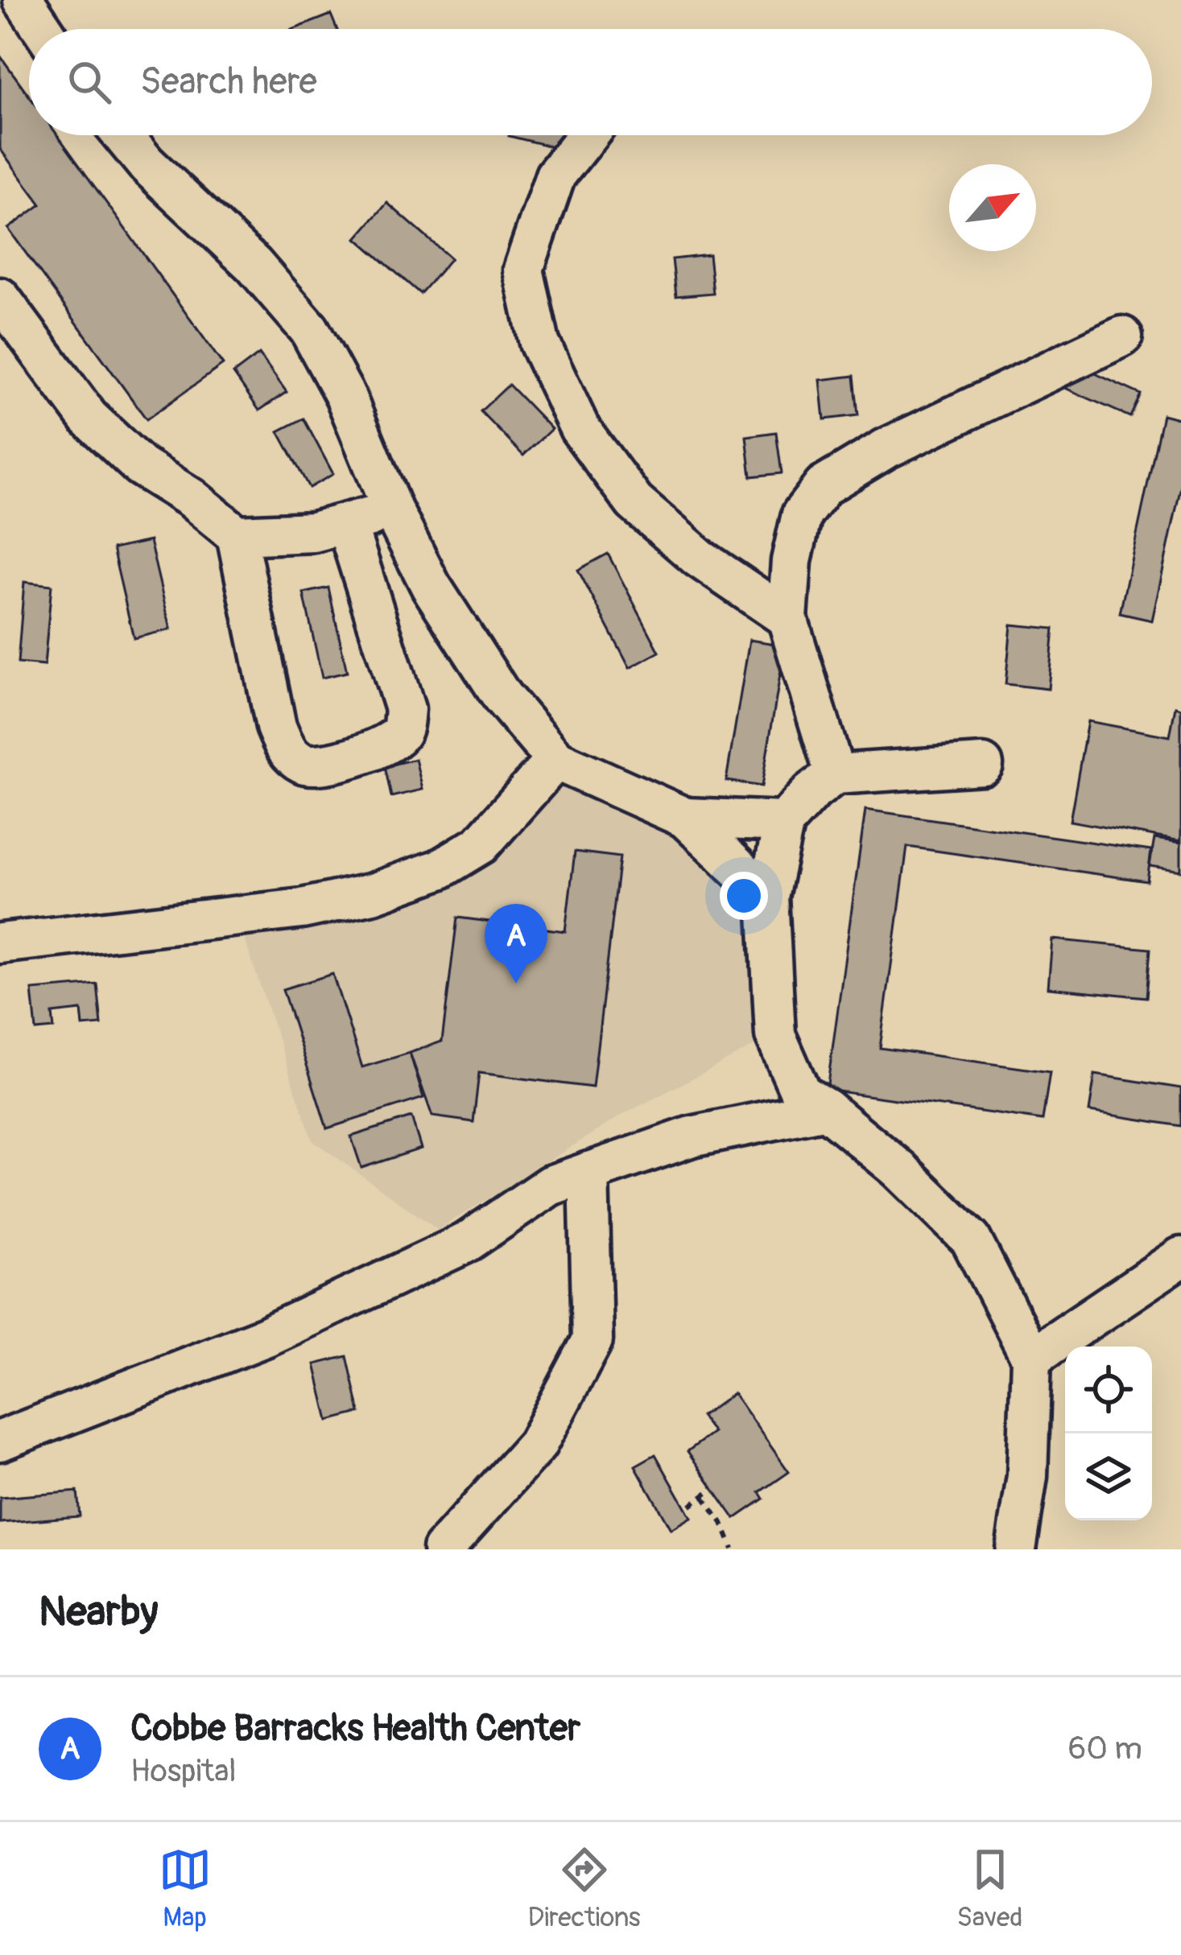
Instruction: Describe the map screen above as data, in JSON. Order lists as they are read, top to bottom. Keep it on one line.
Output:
{"north":"top right","page":{"search":"Search here","pins":"A","heading":"Nearby","list":[{"mark":"A","name":"Cobbe Barracks Health Center","note":"Hospital","value":"60 m"}],"nav":["Map","Directions","Saved"]}}
